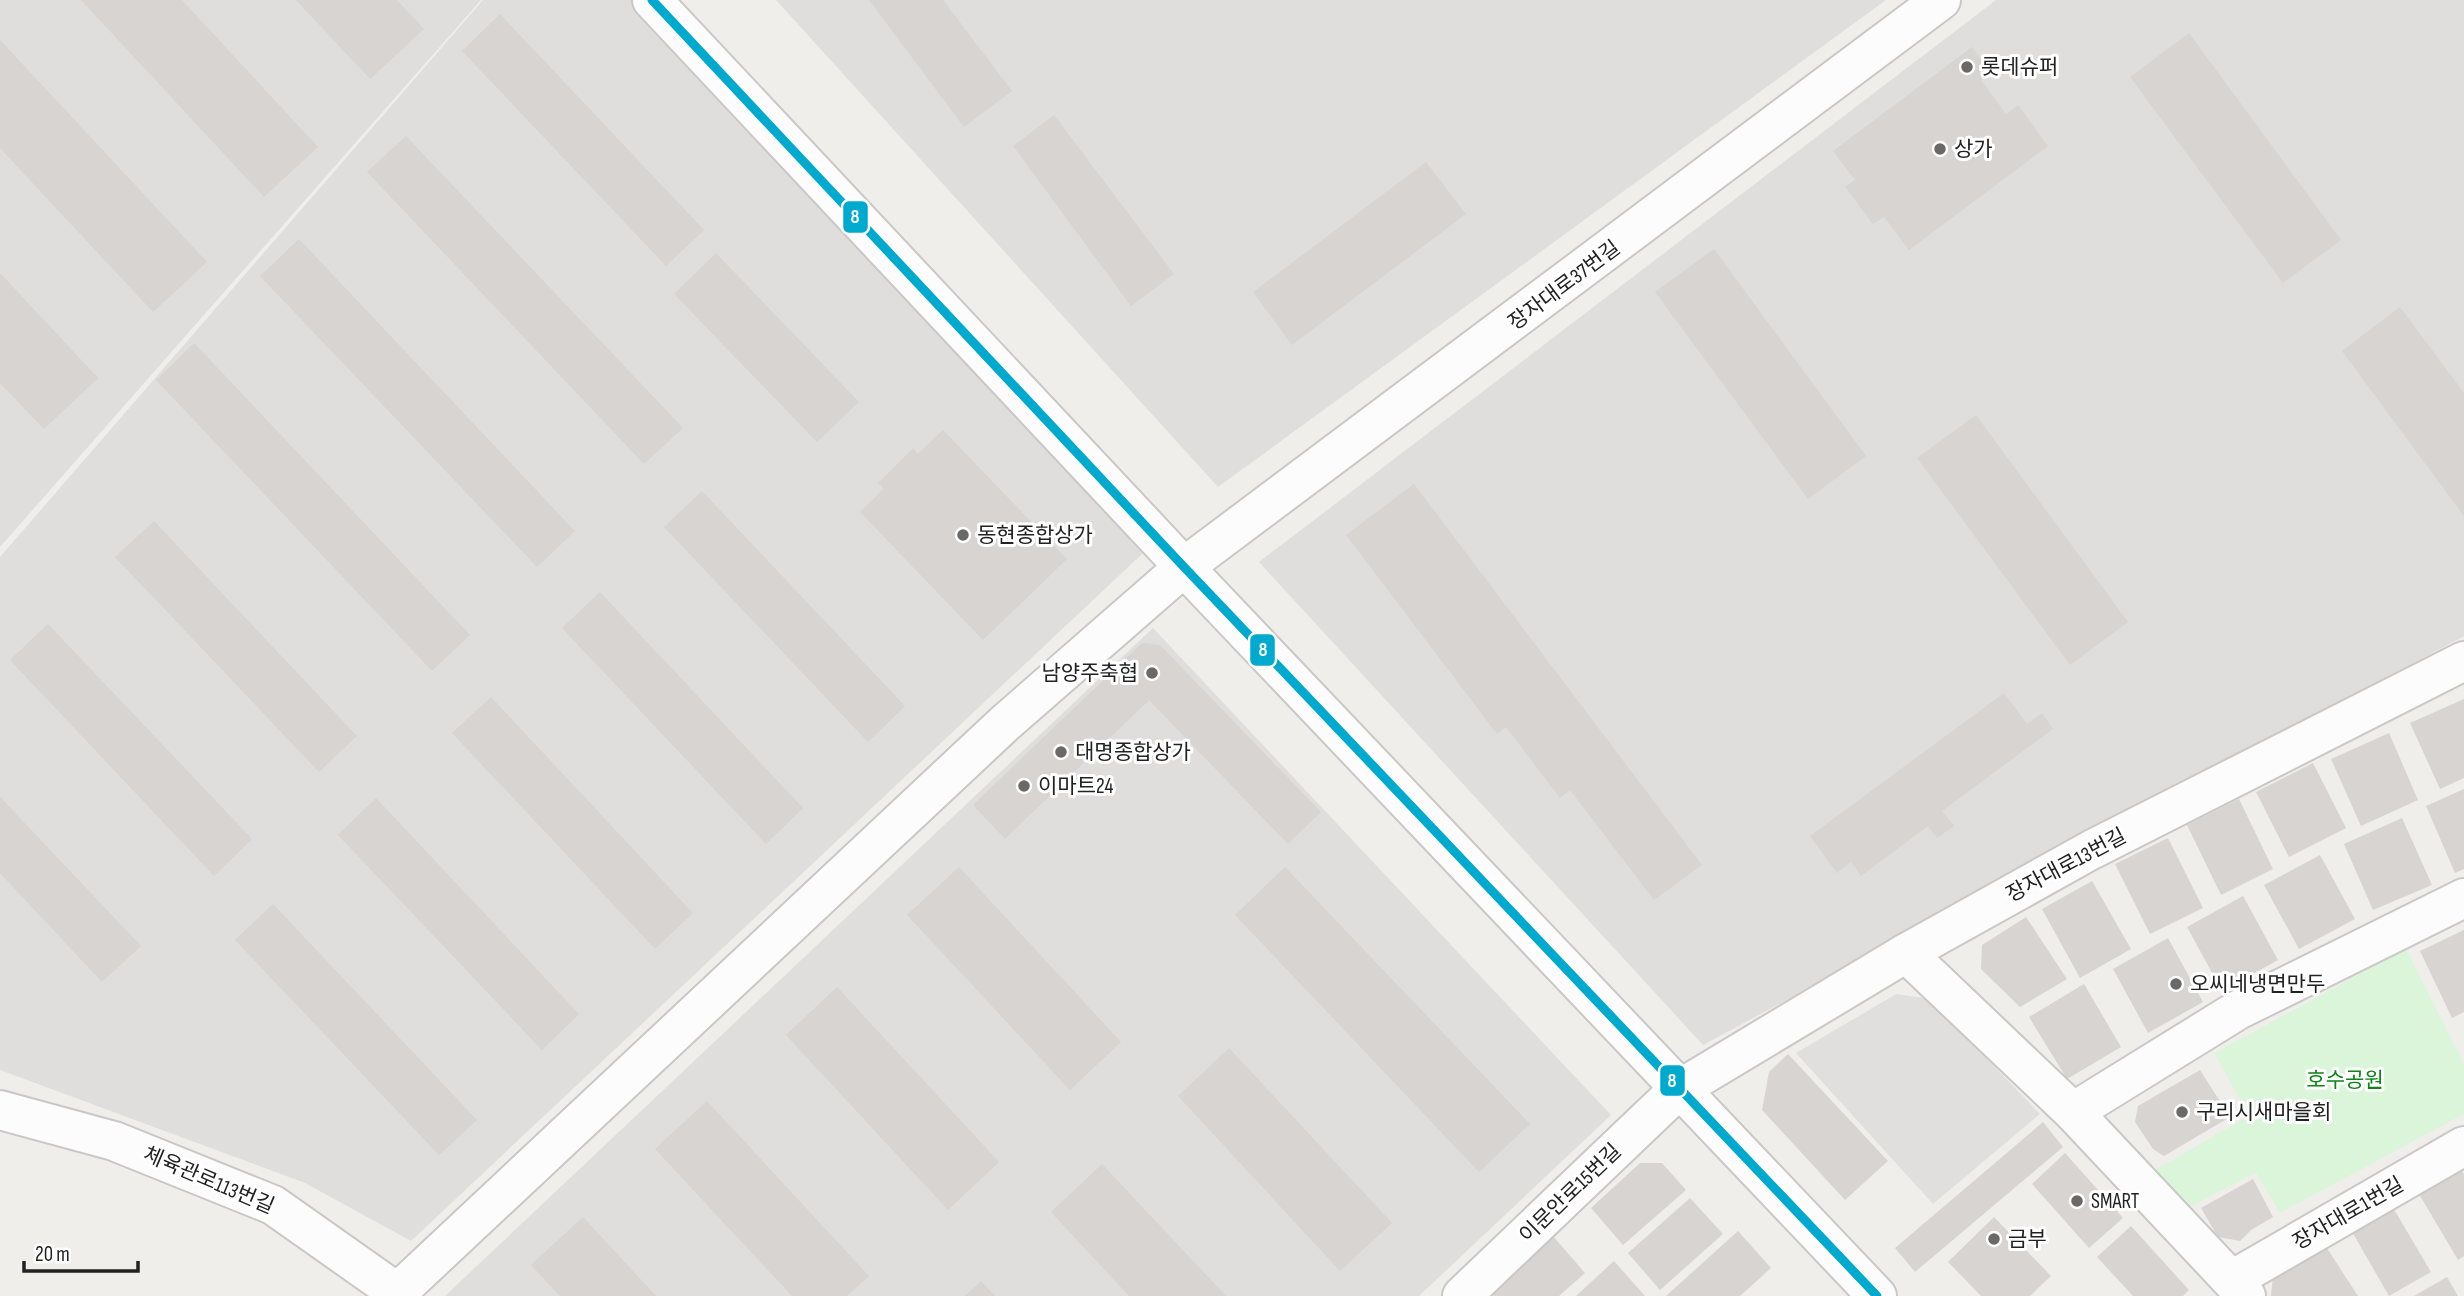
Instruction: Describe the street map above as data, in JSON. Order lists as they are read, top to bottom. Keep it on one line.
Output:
{"streets":{"street":["장자대로37번길","장자대로13번길","체육관로113번길","이문안로15번길","장자대로1번길"]},"crossings":[["장자대로37번길","체육관로113번길"],["장자대로13번길","이문안로15번길"]],"parks":["호수공원"],"places":["롯데슈퍼","상가","동현종합상가","남양주축협","대명종합상가","이마트24","오씨네냉면만두","구리시새마을회","SMART","금부"],"lines":["transit line 8"],"scale_bar":"20 m"}
